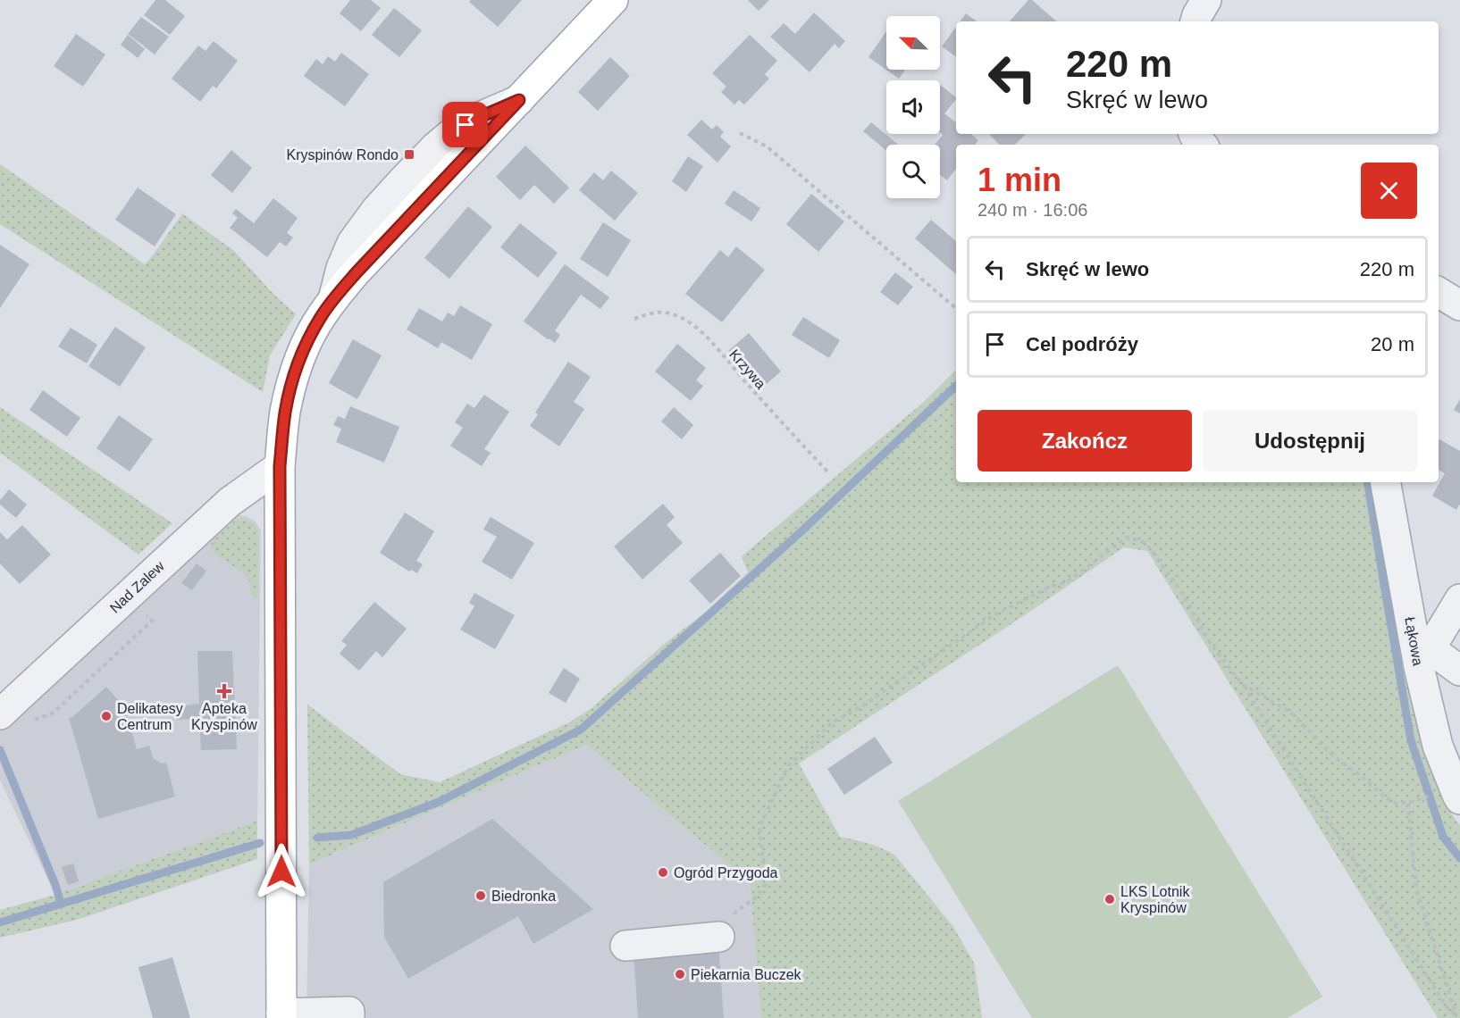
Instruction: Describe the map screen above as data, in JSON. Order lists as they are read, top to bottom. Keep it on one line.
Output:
{"streets":{"street":["Nad Zalew","Łąkowa"],"path":["Krzywa"]},"places":{"transit":["Kryspinów Rondo"],"health":["Apteka Kryspinów"],"other":["Delikatesy Centrum","Ogród Przygoda","Biedronka","LKS Lotnik Kryspinów","Piekarnia Buczek"]},"north":"top left","page":{"turn":["220 m","Skręć w lewo"],"heading":["1 min","240 m · 16:06"],"list":[{"name":"Skręć w lewo","value":"220 m"},{"name":"Cel podróży","value":"20 m"}],"buttons":["Zakończ","Udostępnij"]}}
